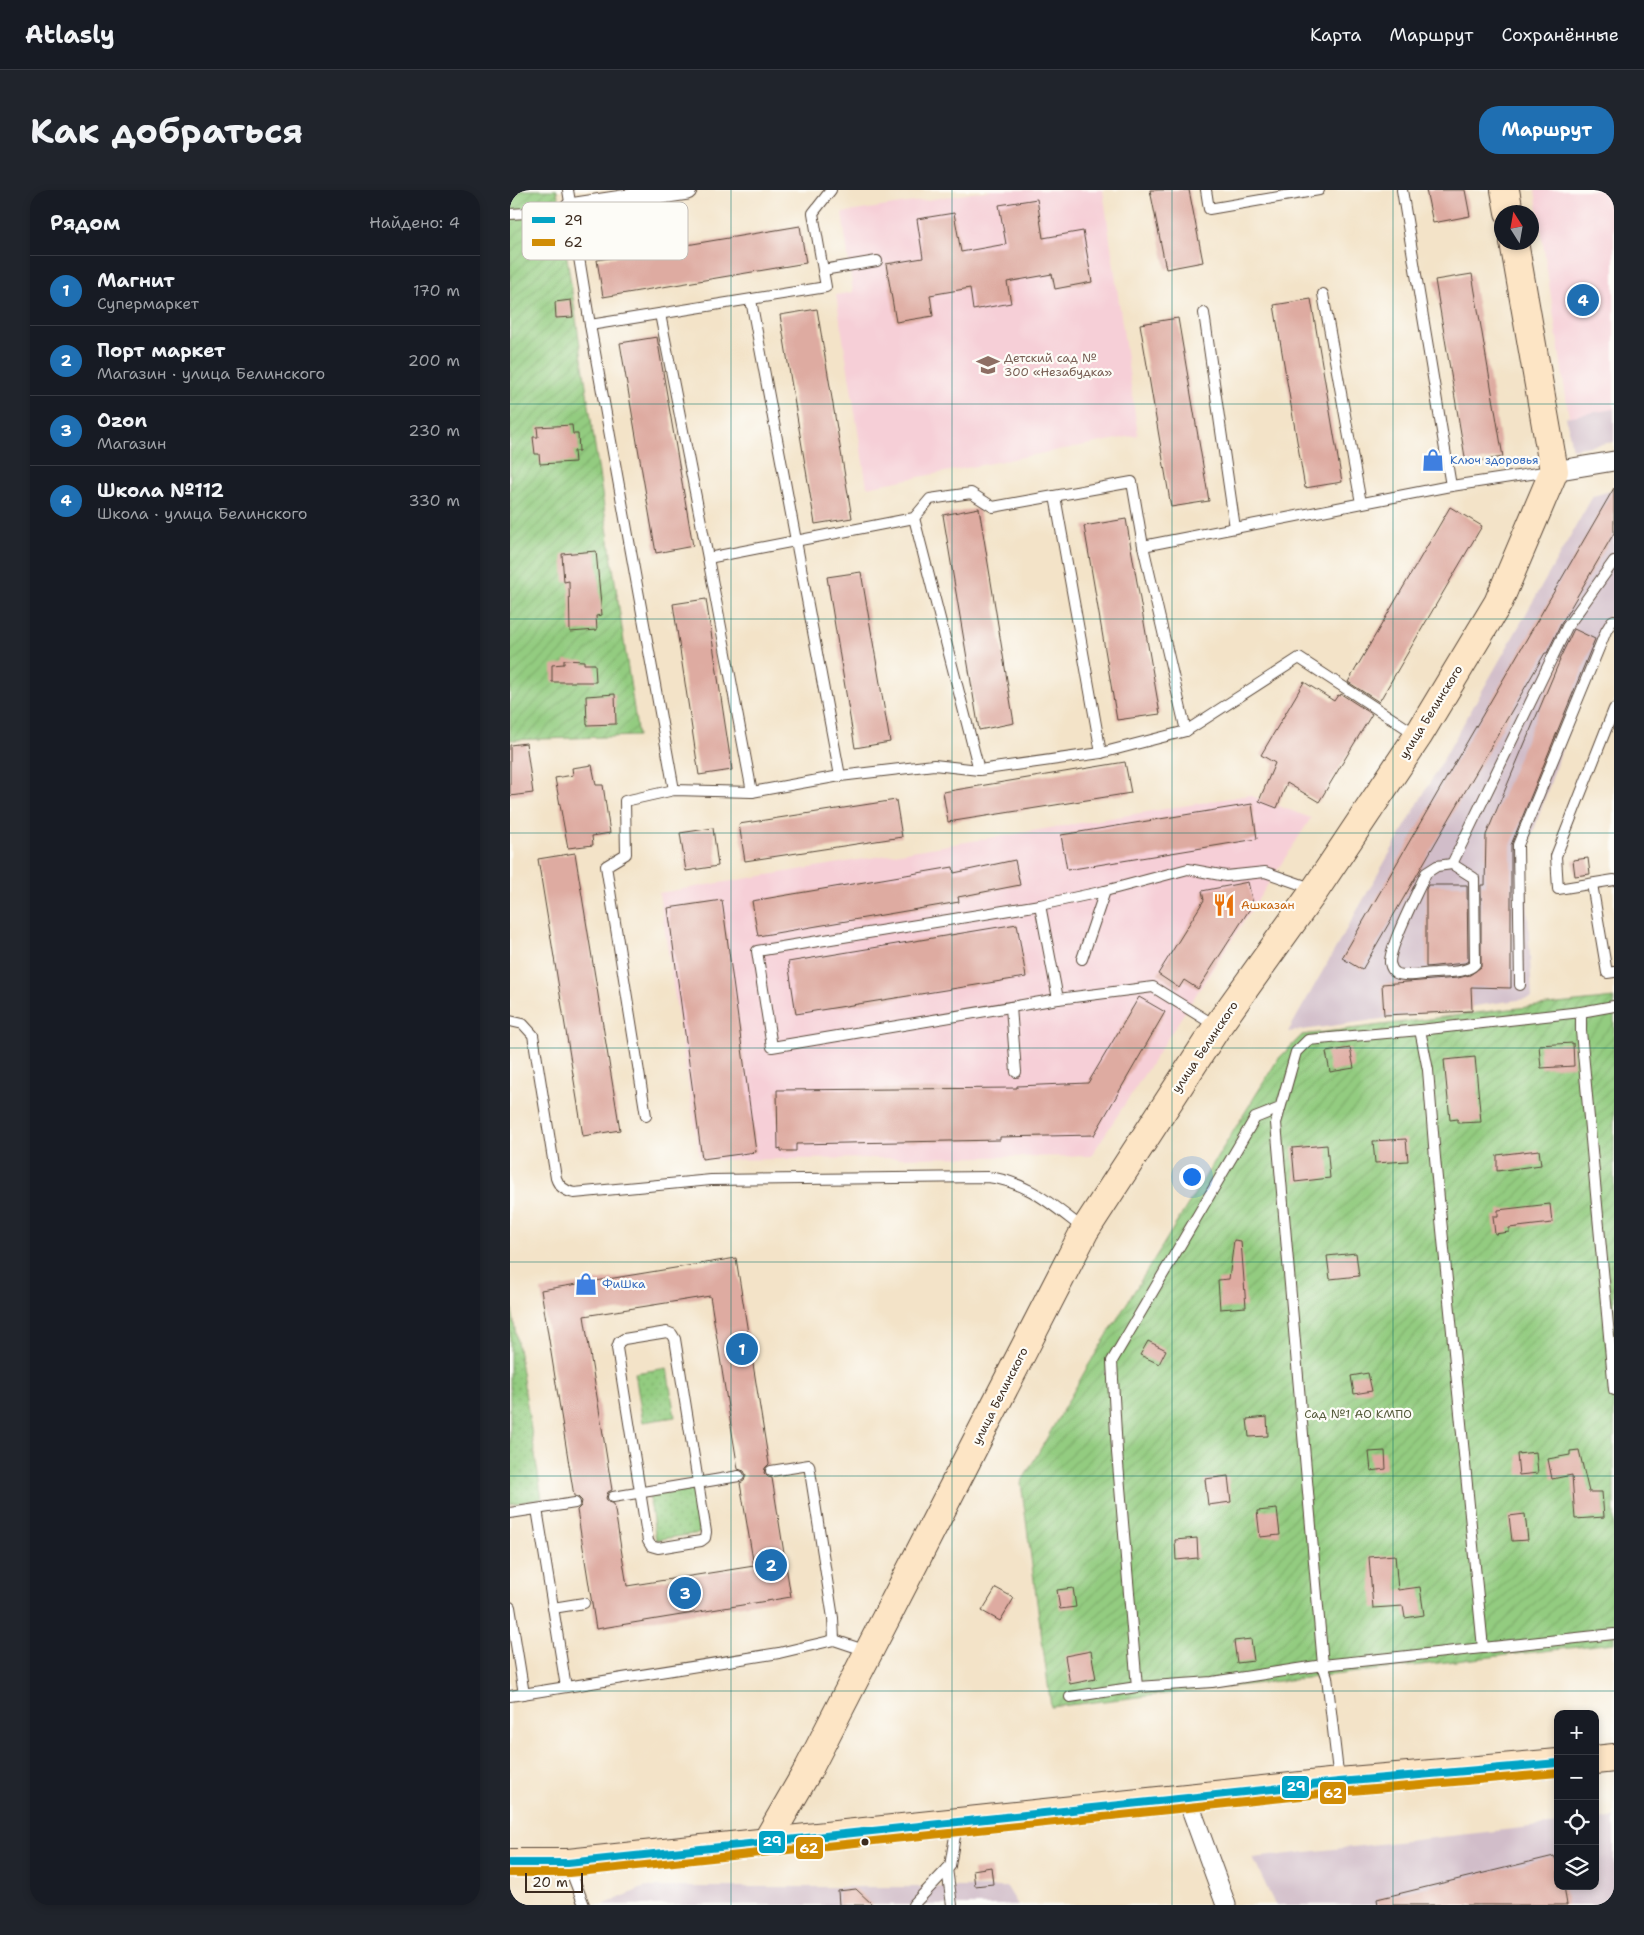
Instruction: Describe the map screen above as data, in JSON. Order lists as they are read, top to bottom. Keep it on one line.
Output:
{"streets":{"street":["улица Белинского"]},"parks":["Сад №1 АО КМПО"],"places":{"school or university":["Детский сад № 300 «Незабудка»"],"shop":["Ключ здоровья","ФиШка"],"restaurant":["Ашказан"]},"lines":["transit line 29","transit line 62"],"legend":["29","62"],"scale_bar":"20 m","north":"top","page":{"header":"Atlasly","nav":["Карта","Маршрут","Сохранённые"],"buttons":"Маршрут","title":"Как добраться","heading":["Рядом","Найдено: 4"],"list":[{"mark":"1","name":"Магнит","note":"Супермаркет","value":"170 m"},{"mark":"2","name":"Порт маркет","note":"Магазин · улица Белинского","value":"200 m"},{"mark":"3","name":"Ozon","note":"Магазин","value":"230 m"},{"mark":"4","name":"Школа №112","note":"Школа · улица Белинского","value":"330 m"}],"pins":["4","1","2","3"],"map_buttons":["+","−"],"scale":"20 m"}}
